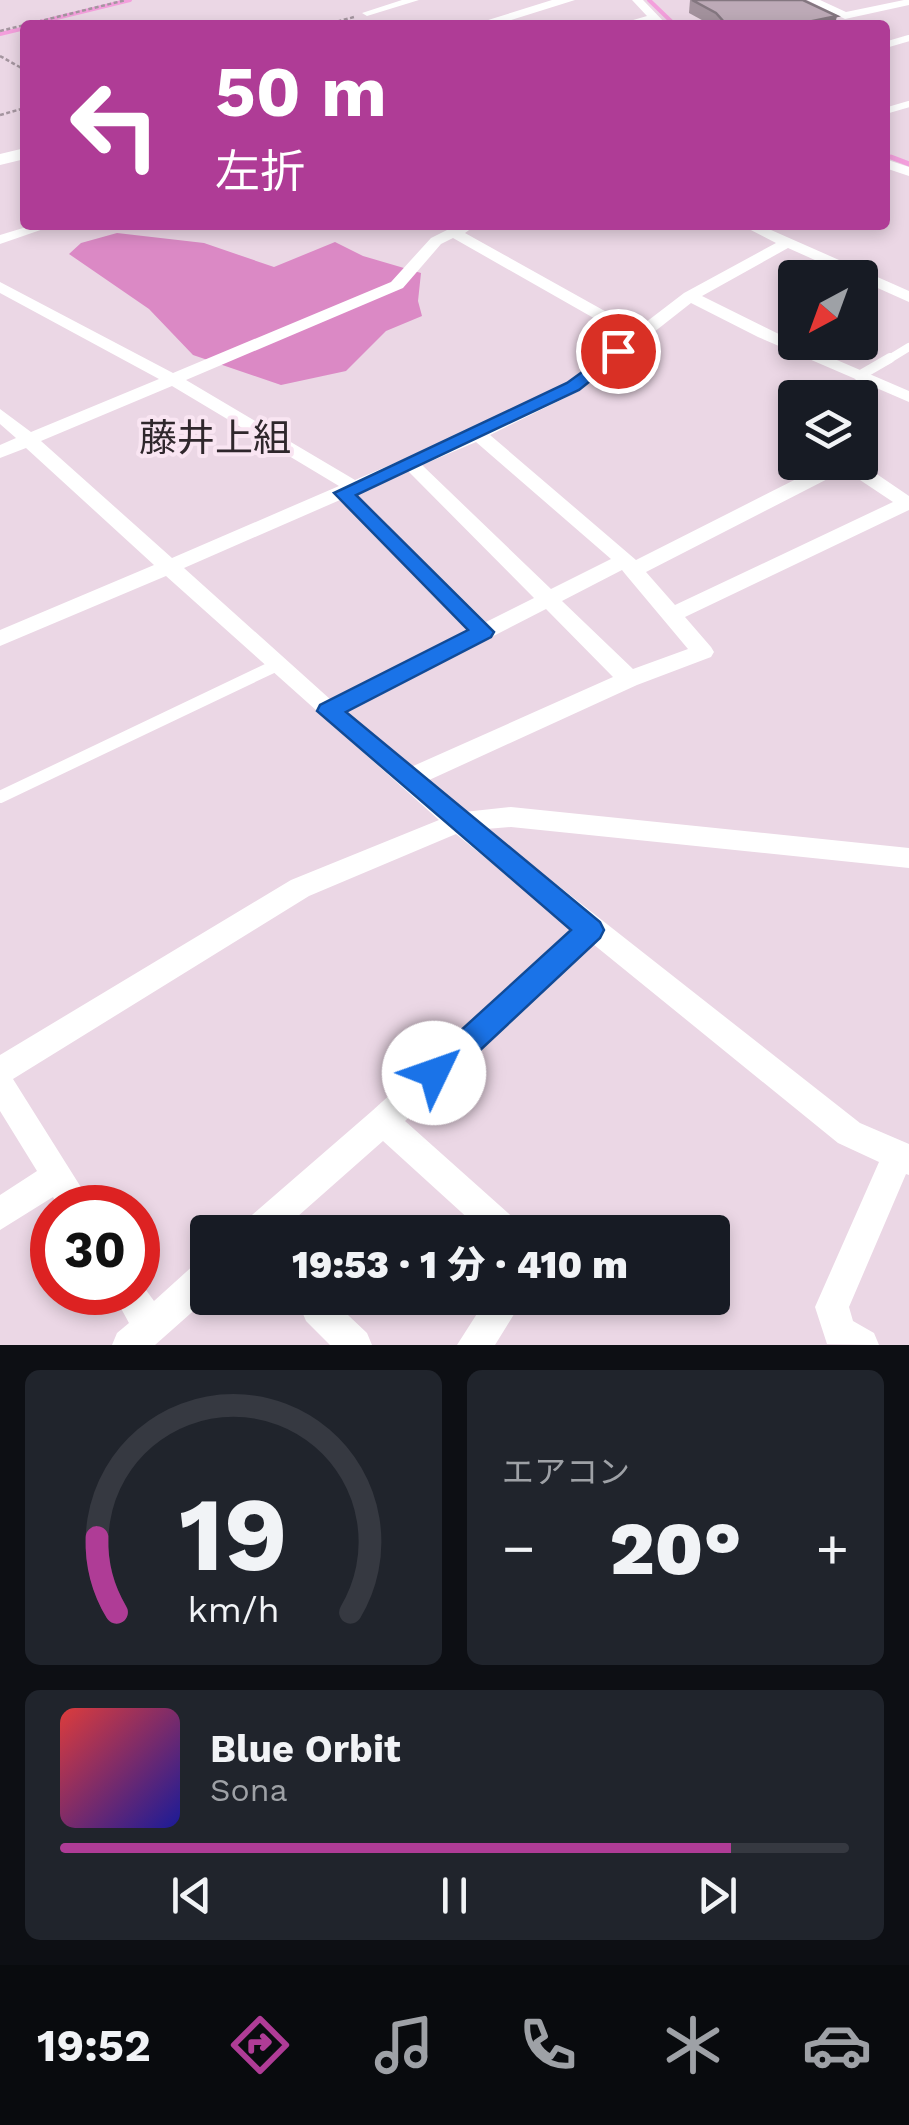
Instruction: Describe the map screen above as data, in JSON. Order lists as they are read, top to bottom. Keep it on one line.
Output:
{"districts":["藤井上組"],"north":"bottom left","page":{"turn":["50 m","左折"],"limit":"30","trip":"19:53 · 1 分 · 410 m","tile":"エアコン","heat":["−","20°","+"],"song":["Blue Orbit","Sona"],"tabs":"19:52","gauge":["19","km/h"]}}
